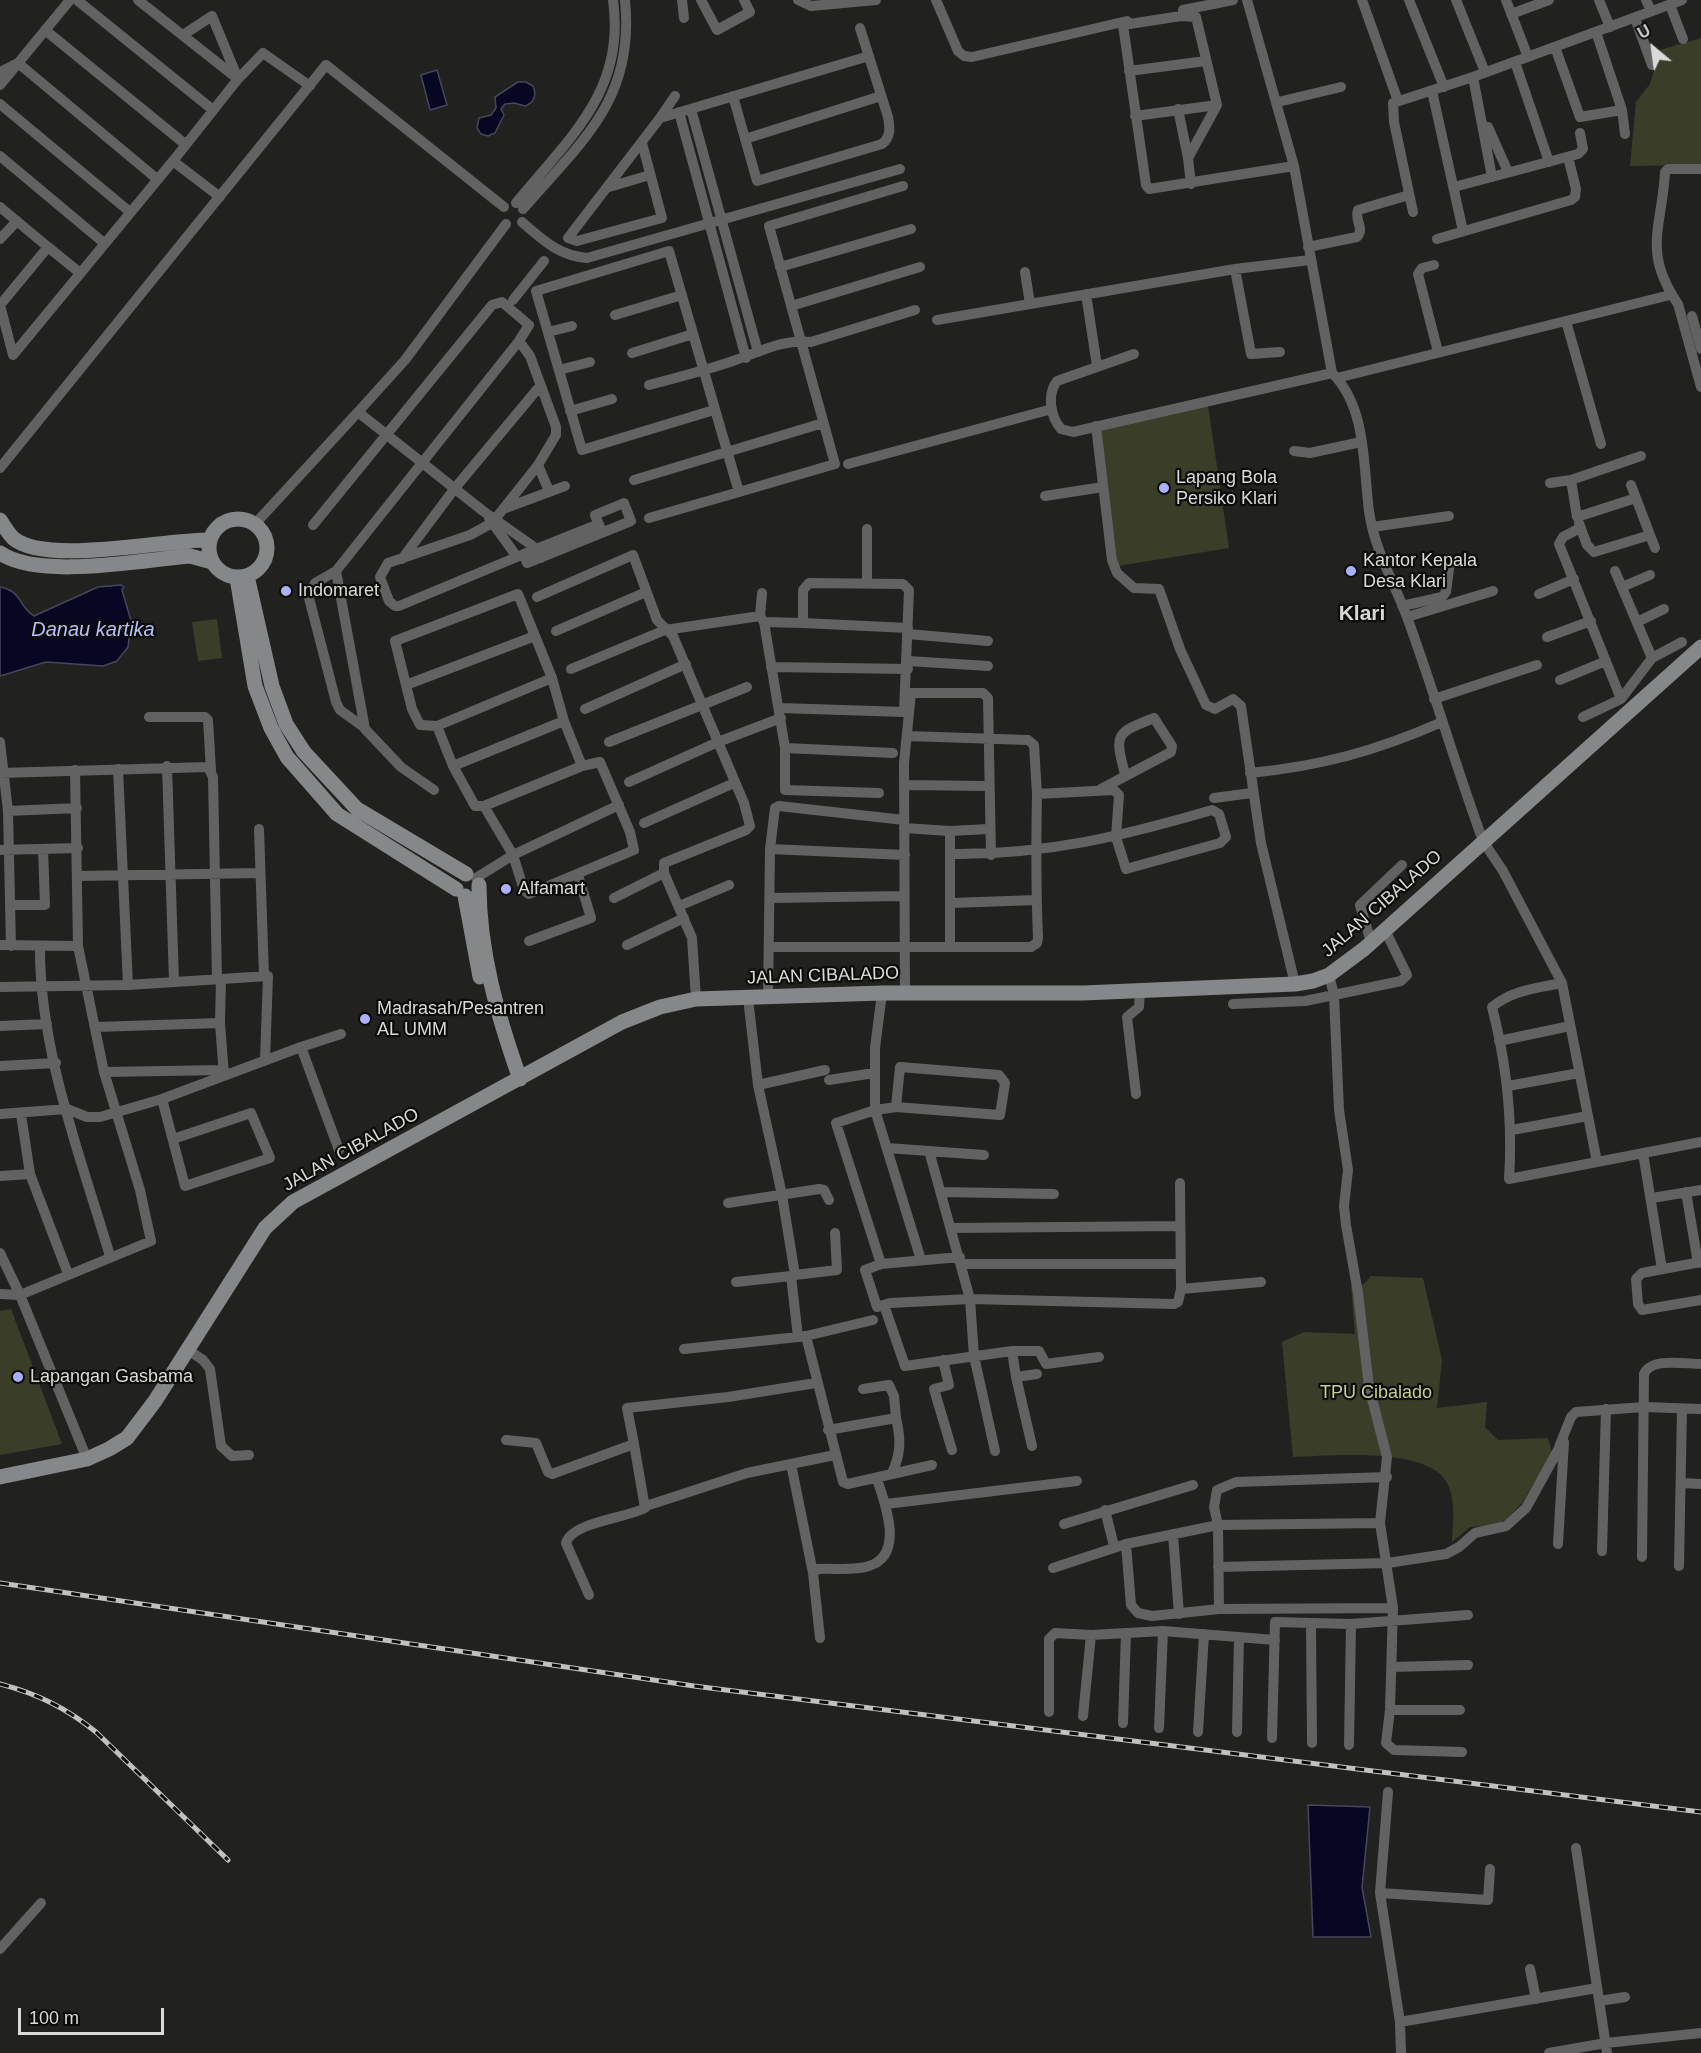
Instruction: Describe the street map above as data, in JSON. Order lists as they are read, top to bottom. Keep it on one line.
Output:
{"streets":{"street":["JALAN CIBALADO"]},"districts":["Klari"],"water":["Danau kartika"],"parks":["TPU Cibalado"],"places":["Lapang Bola Persiko Klari","Kantor Kepala Desa Klari","Indomaret","Alfamart","Madrasah/Pesantren AL UMM","Lapangan Gasbama"],"scale_bar":"100 m","north":"top left"}
